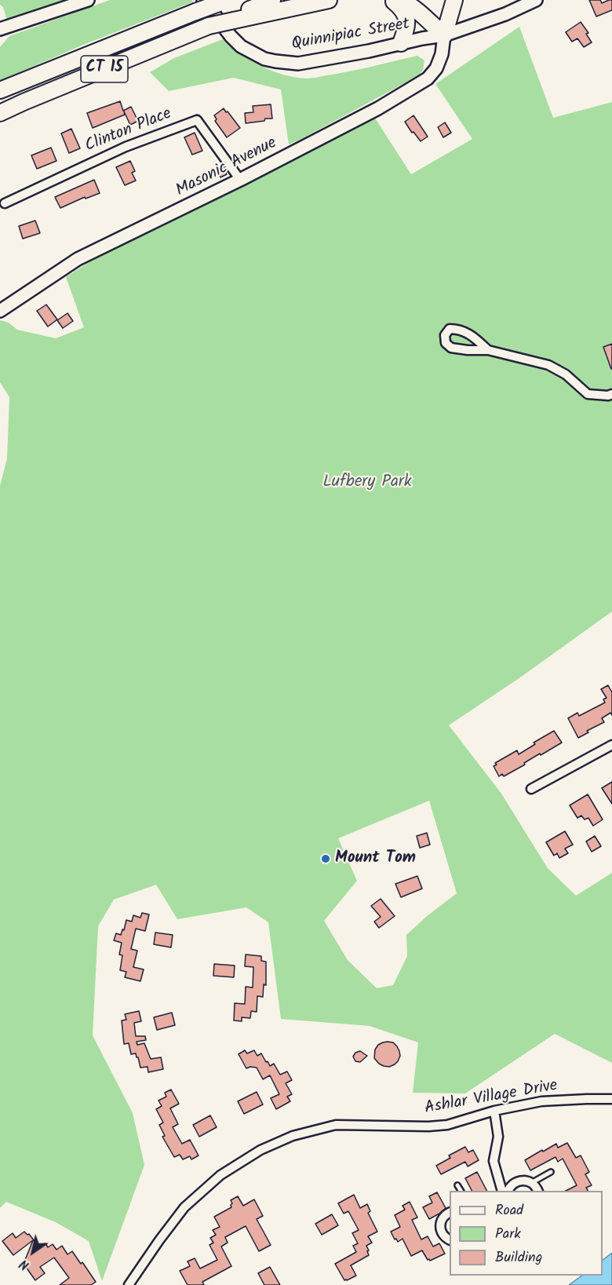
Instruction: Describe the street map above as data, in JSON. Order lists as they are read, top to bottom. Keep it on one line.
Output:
{"streets":{"highway":["CT 15"],"main road":["Quinnipiac Street","Masonic Avenue"],"street":["Clinton Place","Ashlar Village Drive"]},"crossings":[["Quinnipiac Street","CT 15"],["Quinnipiac Street","Masonic Avenue"],["Clinton Place","Masonic Avenue"]],"parks":["Lufbery Park"],"places":["Mount Tom"],"legend":["Road","Park","Building"],"north":"bottom left"}
